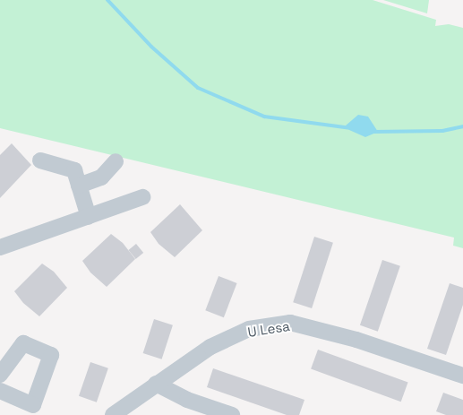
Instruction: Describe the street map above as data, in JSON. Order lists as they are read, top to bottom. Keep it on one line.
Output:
{"streets":{"street":["U Lesa"]}}
